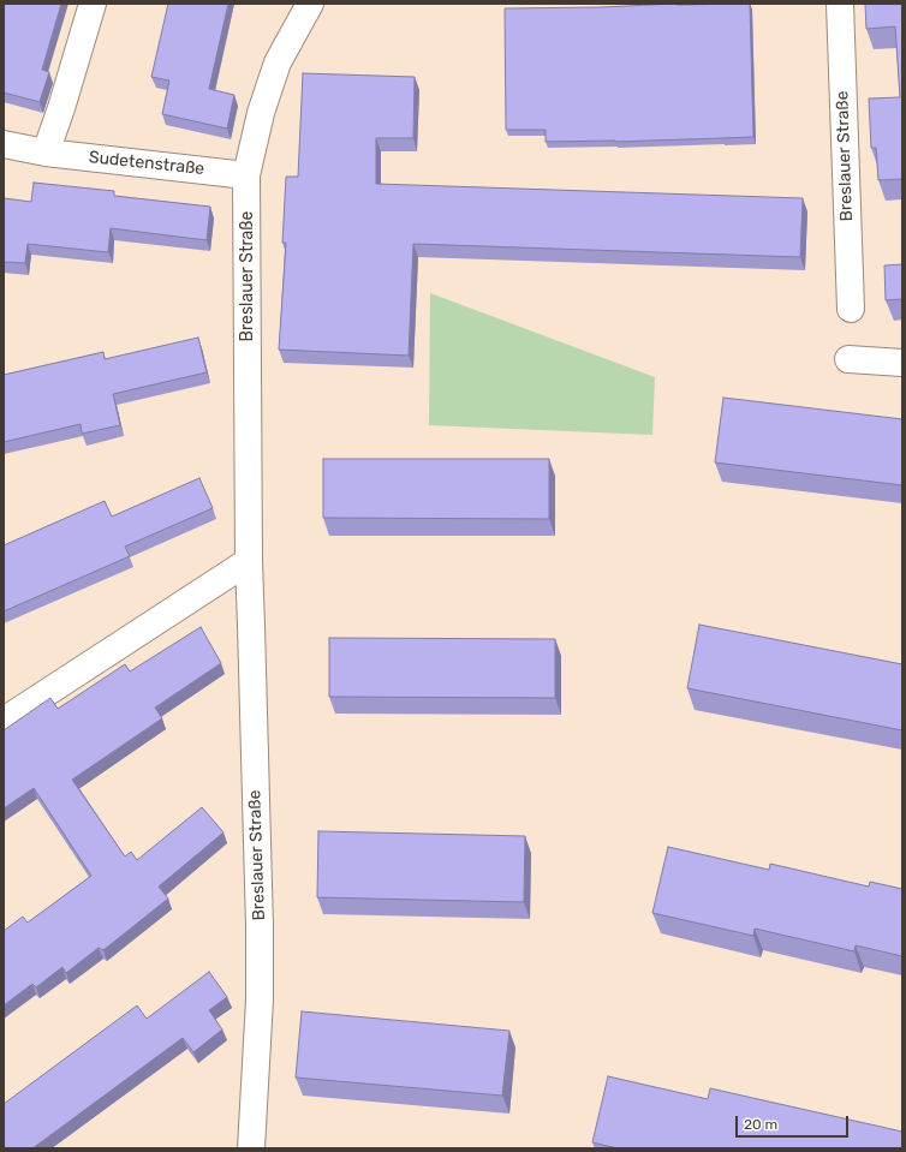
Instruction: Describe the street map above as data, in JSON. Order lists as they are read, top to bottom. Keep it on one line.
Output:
{"streets":{"street":["Breslauer Straße","Sudetenstraße"]},"crossings":[["Breslauer Straße","Sudetenstraße"]],"scale_bar":"20 m"}
